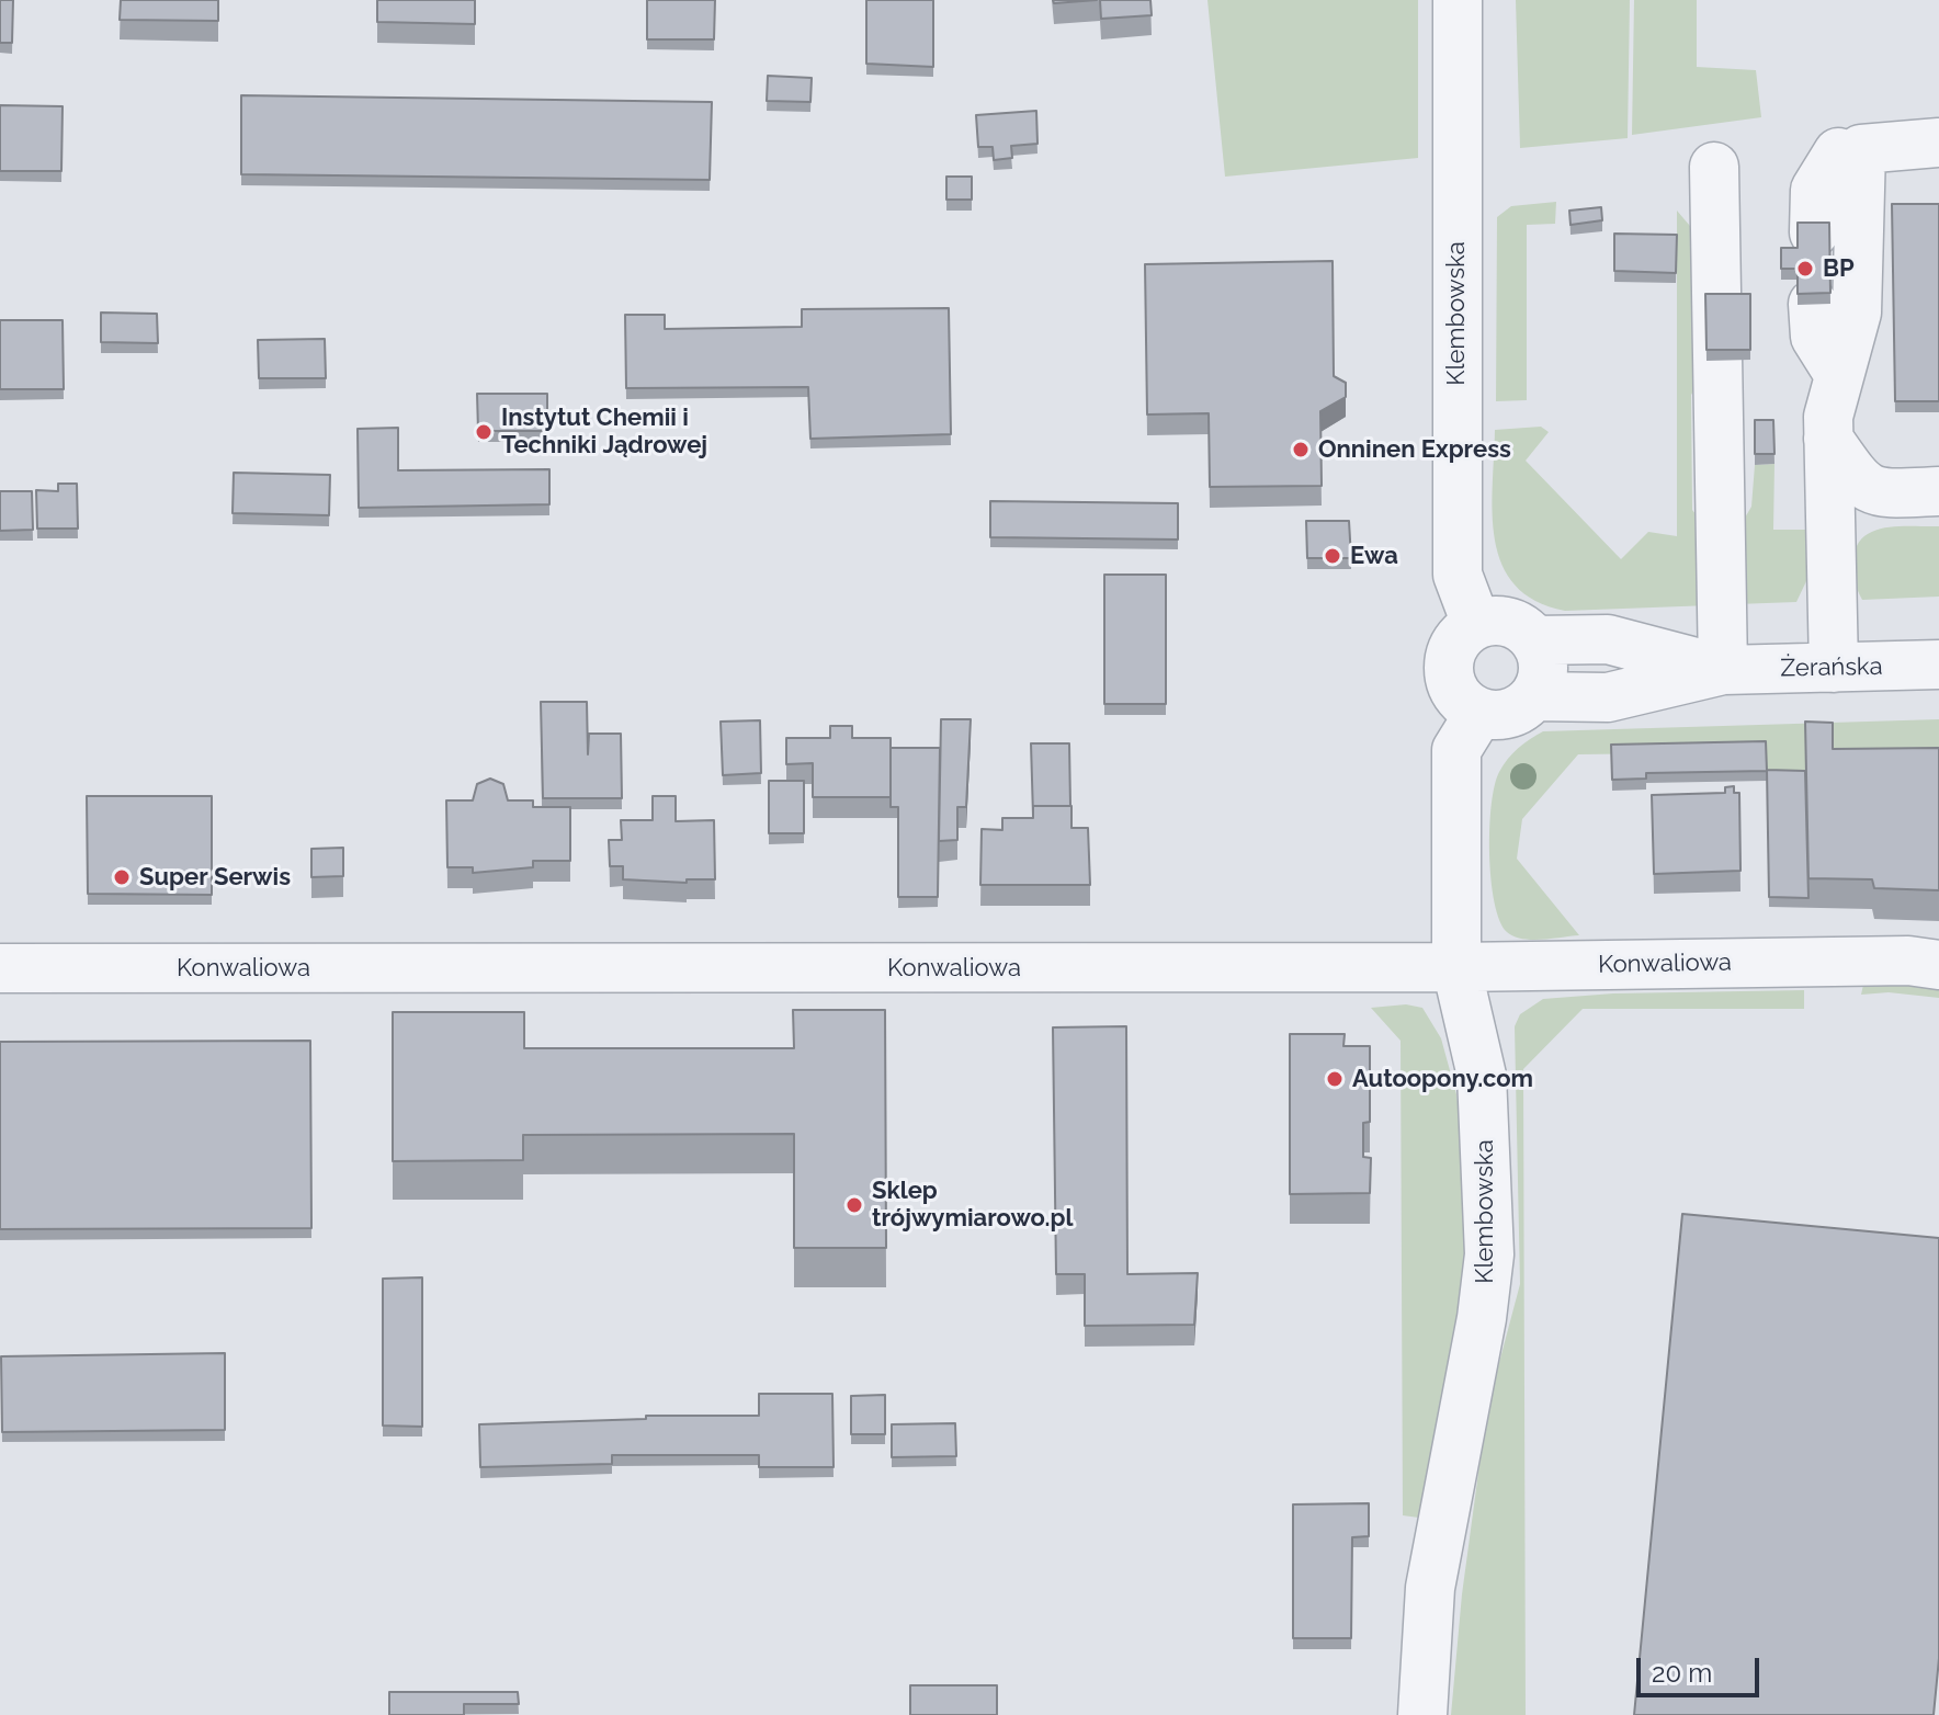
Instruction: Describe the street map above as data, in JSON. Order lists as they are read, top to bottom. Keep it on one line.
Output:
{"streets":{"street":["Klembowska","Żerańska","Konwaliowa"]},"crossings":[["Klembowska","Żerańska"],["Klembowska","Konwaliowa"]],"places":["BP","Instytut Chemii i Techniki Jądrowej","Onninen Express","Ewa","Super Serwis","Autoopony.com","Sklep trójwymiarowo.pl"],"scale_bar":"20 m"}
